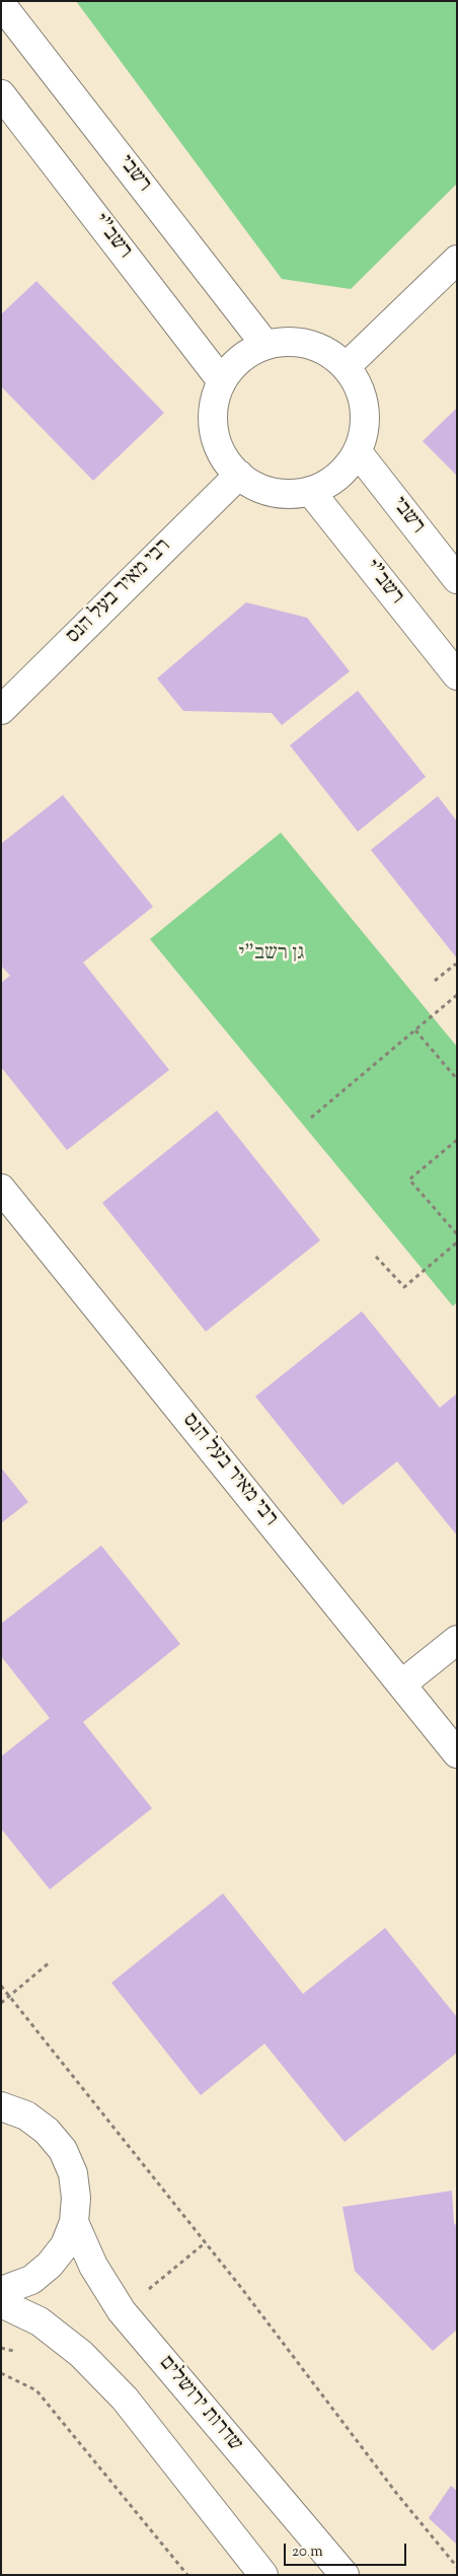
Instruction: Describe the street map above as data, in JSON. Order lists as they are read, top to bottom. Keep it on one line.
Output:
{"streets":{"street":["רשבי","רשב\"י","רבי מאיר בעל הנס","שדרות ירושלים"]},"crossings":[["רשבי","רשב\"י"],["רשבי","רבי מאיר בעל הנס"],["רשב\"י","רבי מאיר בעל הנס"]],"parks":["גן רשב\"י"],"scale_bar":"20 m"}
